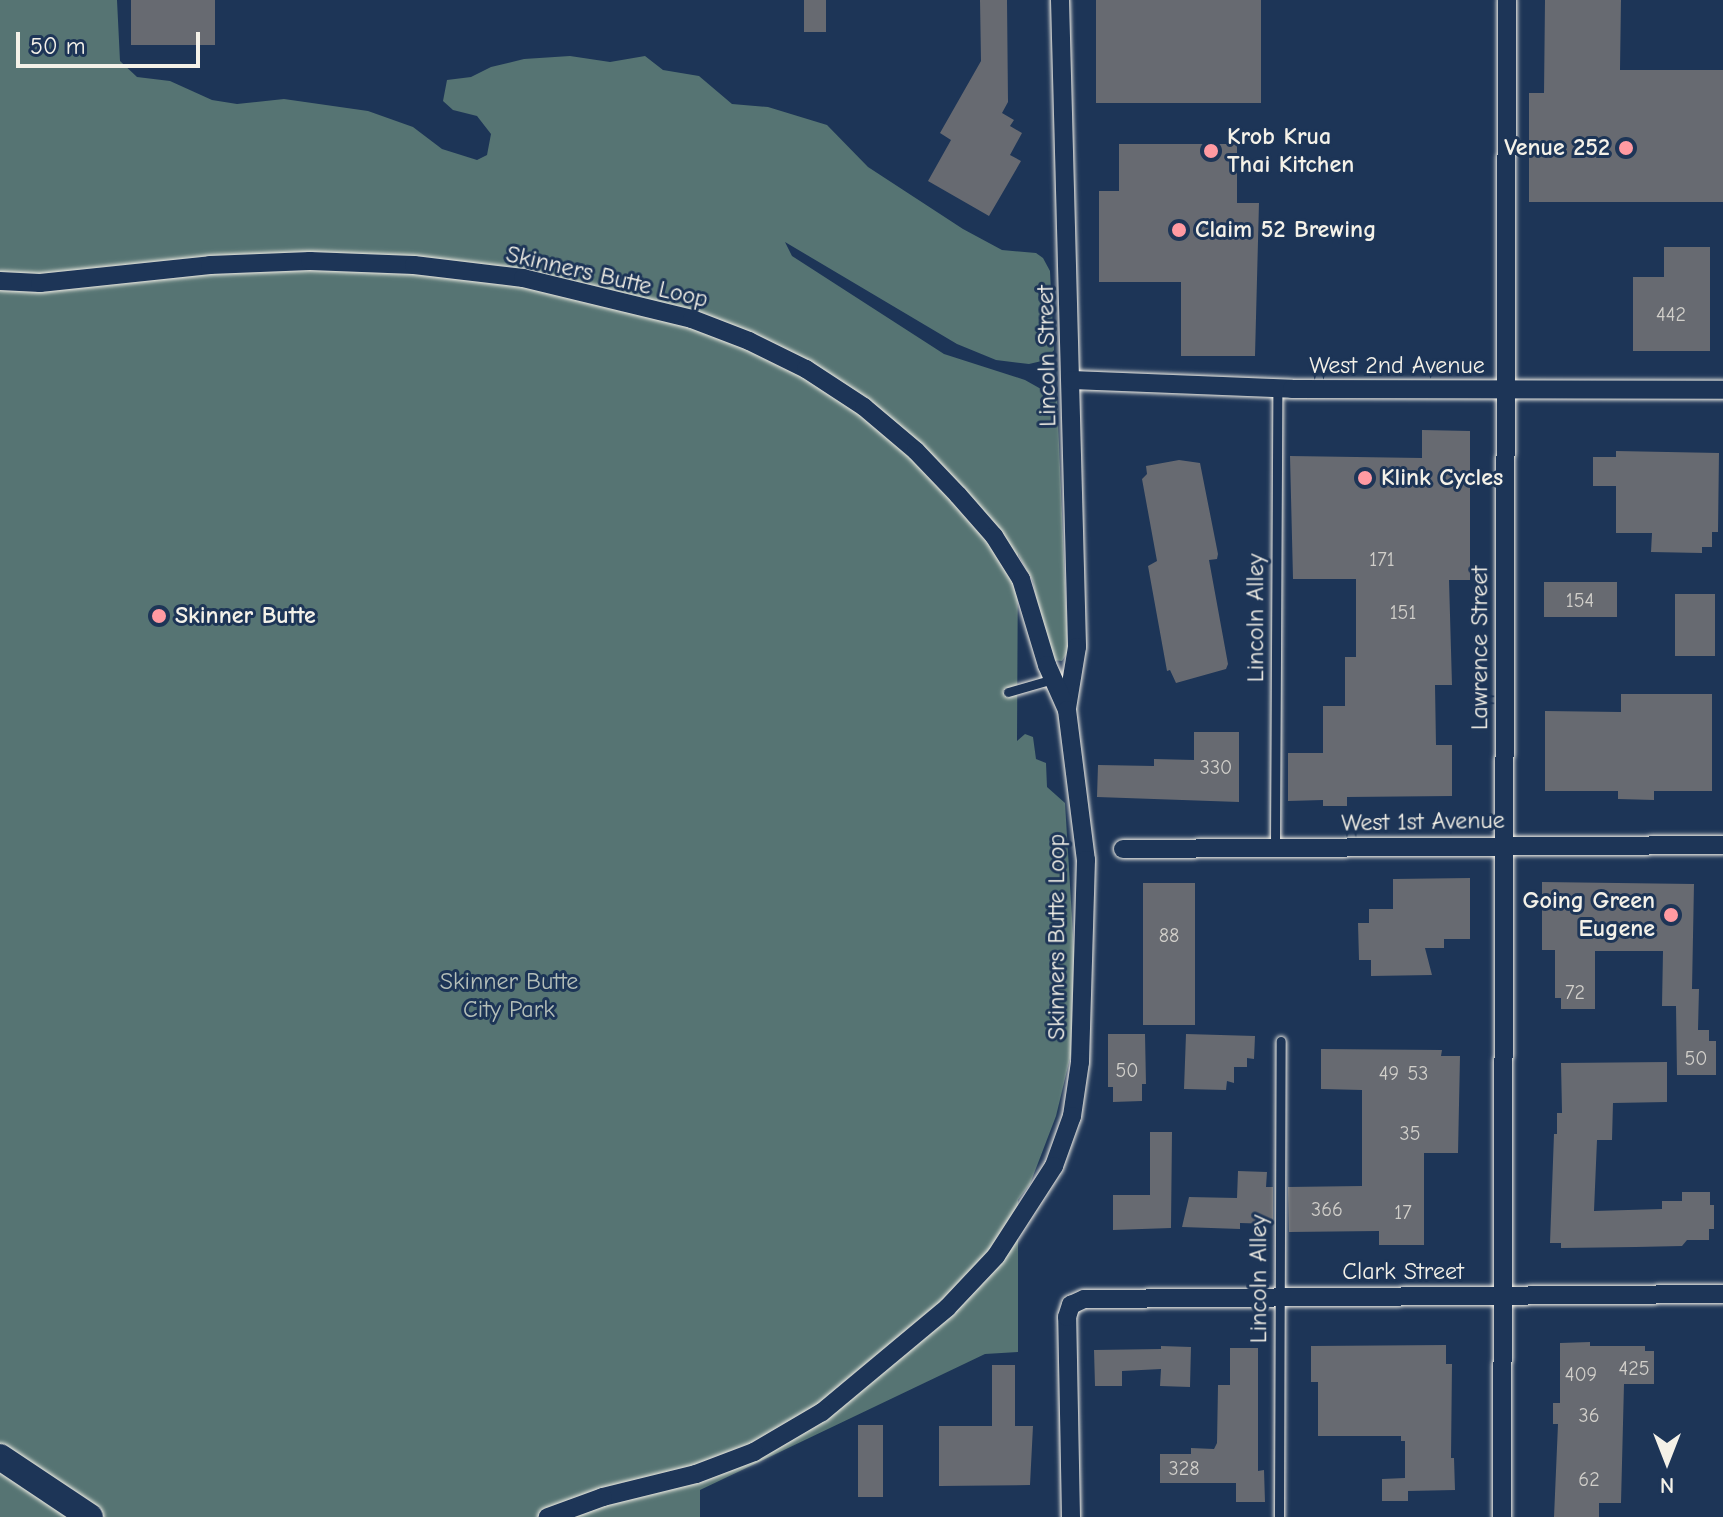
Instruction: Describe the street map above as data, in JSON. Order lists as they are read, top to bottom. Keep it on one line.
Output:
{"streets":{"street":["Skinners Butte Loop","Lincoln Street","West 2nd Avenue","Lawrence Street","West 1st Avenue","Clark Street"],"lane":["Lincoln Alley"]},"crossings":[["Skinners Butte Loop","Lincoln Street"],["Lincoln Street","West 2nd Avenue"],["West 2nd Avenue","Lincoln Alley"],["West 2nd Avenue","Lawrence Street"],["Lincoln Alley","West 1st Avenue"],["Lincoln Alley","Clark Street"],["Lawrence Street","West 1st Avenue"],["Lawrence Street","Clark Street"]],"parks":["Skinner Butte City Park"],"places":["Venue 252","Krob Krua Thai Kitchen","Claim 52 Brewing","Klink Cycles","Skinner Butte","Going Green Eugene"],"house_numbers":["442","171","154","151","330","88","72","50","50","49","53","35","366","17","425","409","36","328","62"],"scale_bar":"50 m","north":"bottom"}
